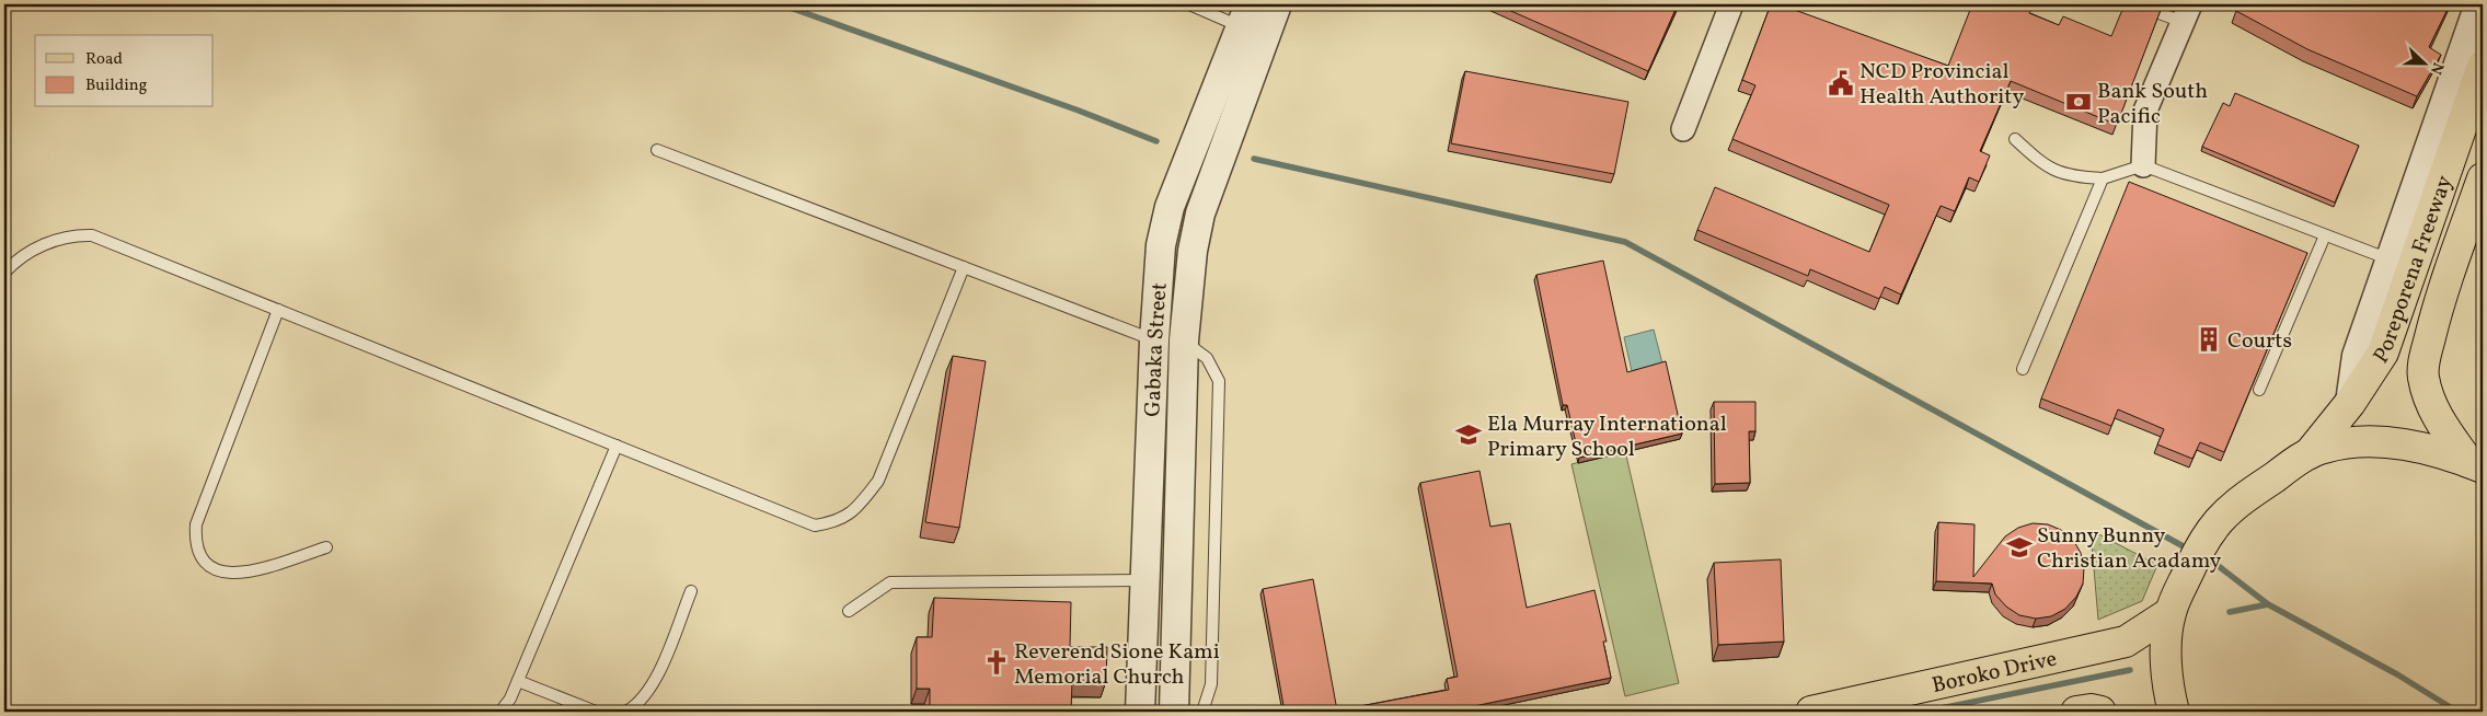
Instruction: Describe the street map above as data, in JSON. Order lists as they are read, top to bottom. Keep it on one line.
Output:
{"streets":{"main road":["Poreporena Freeway","Boroko Drive"],"street":["Gabaka Street"]},"places":{"public building":["NCD Provincial Health Authority"],"bank":["Bank South Pacific"],"building":["Courts"],"school or university":["Ela Murray International Primary School","Sunny Bunny Christian Acadamy"],"church":["Reverend Sione Kami Memorial Church"]},"legend":["Road","Building"],"north":"right"}
